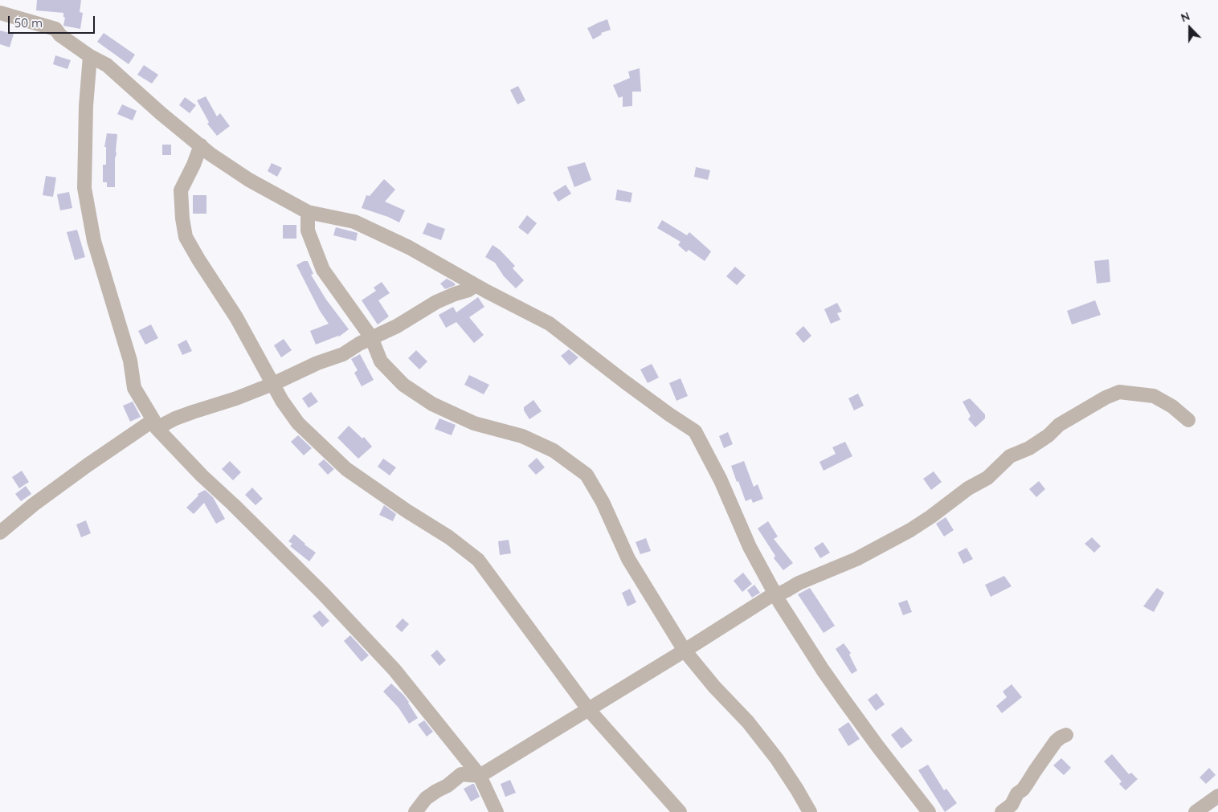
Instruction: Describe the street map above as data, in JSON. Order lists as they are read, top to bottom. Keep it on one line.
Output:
{"scale_bar":"50 m","north":"top"}
